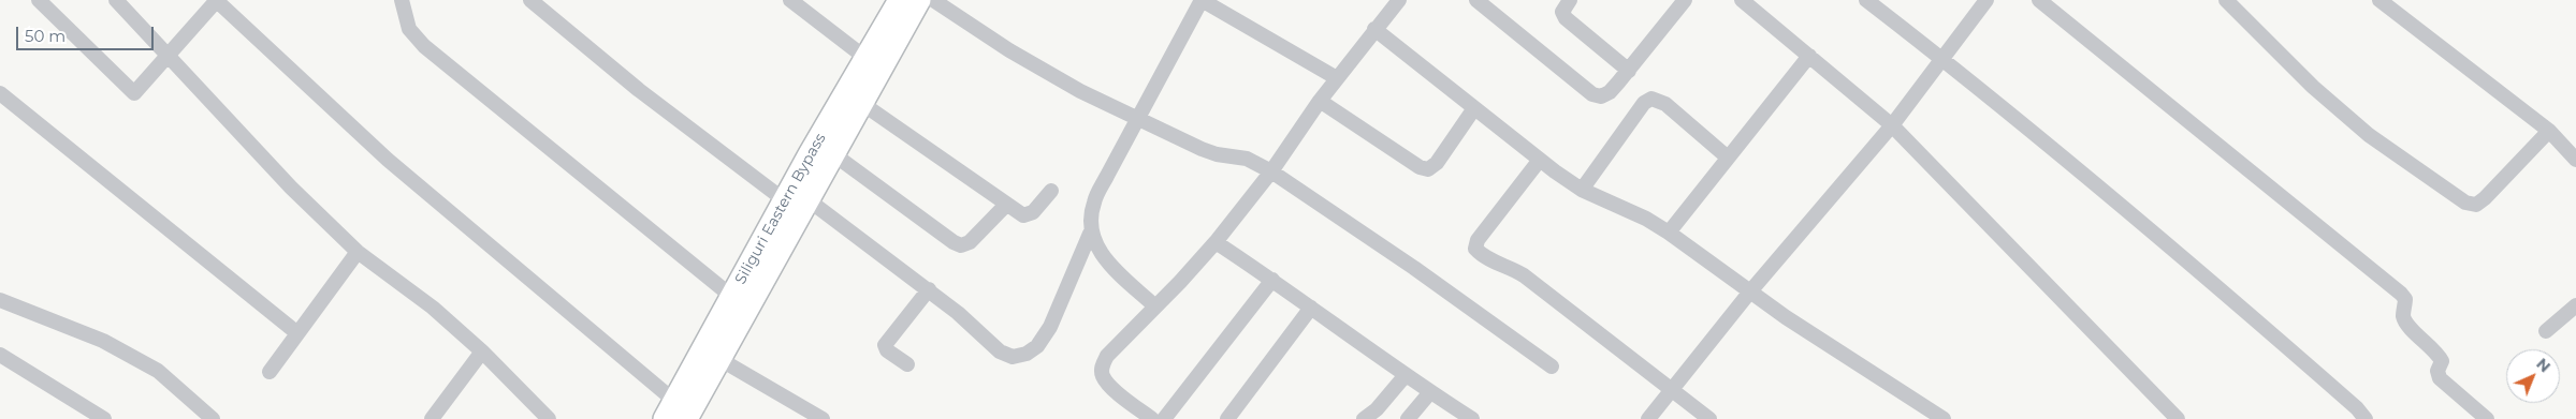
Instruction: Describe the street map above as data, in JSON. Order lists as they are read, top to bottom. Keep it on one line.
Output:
{"streets":{"main road":["Siliguri Eastern Bypass"]},"scale_bar":"50 m","north":"top right"}
